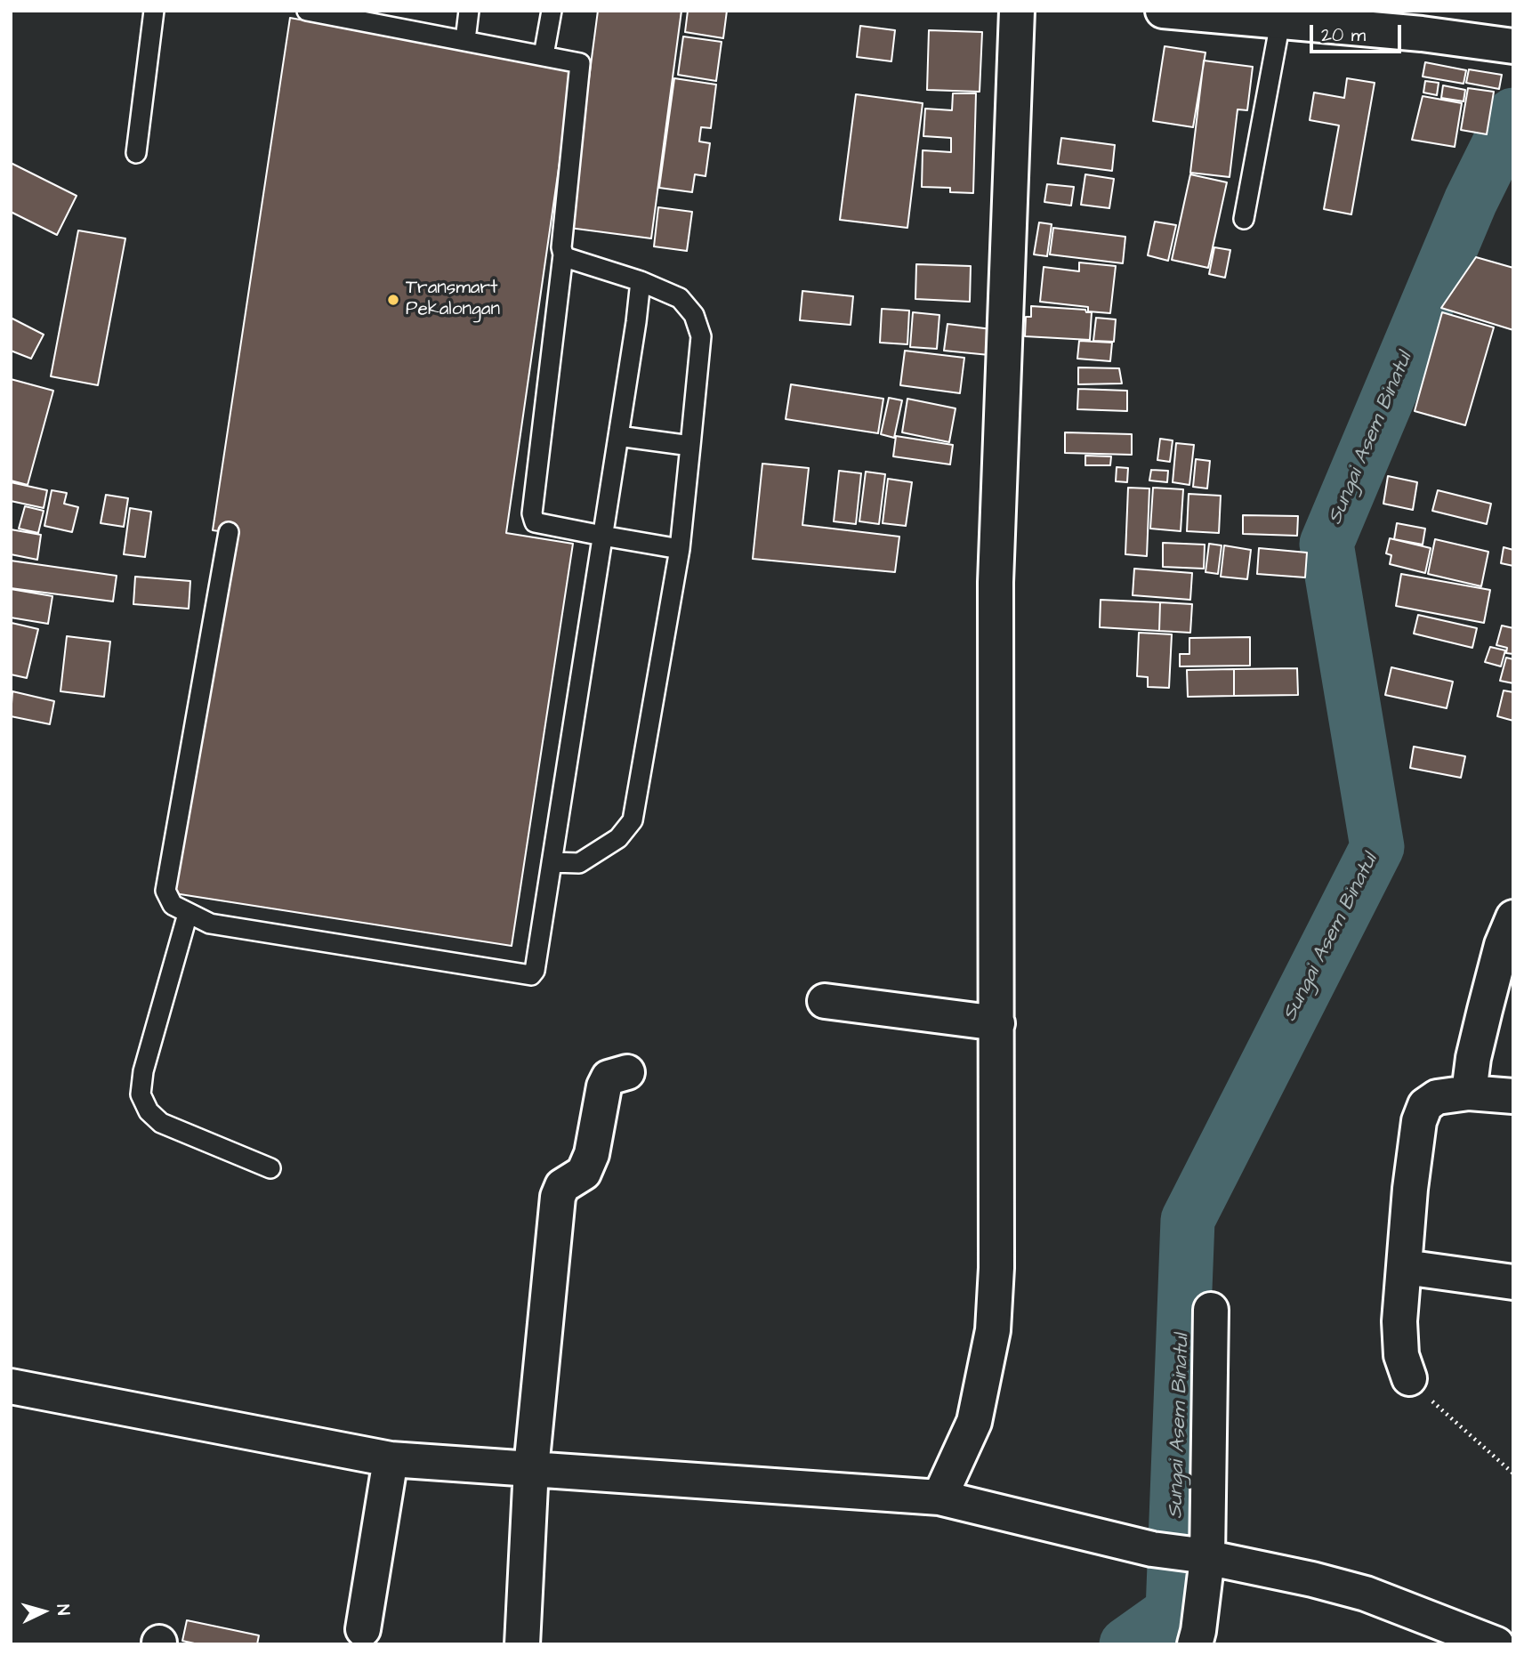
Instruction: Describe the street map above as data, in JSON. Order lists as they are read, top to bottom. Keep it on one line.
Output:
{"water":["Sungai Asem Binatul"],"places":["Transmart Pekalongan"],"scale_bar":"20 m","north":"right"}
